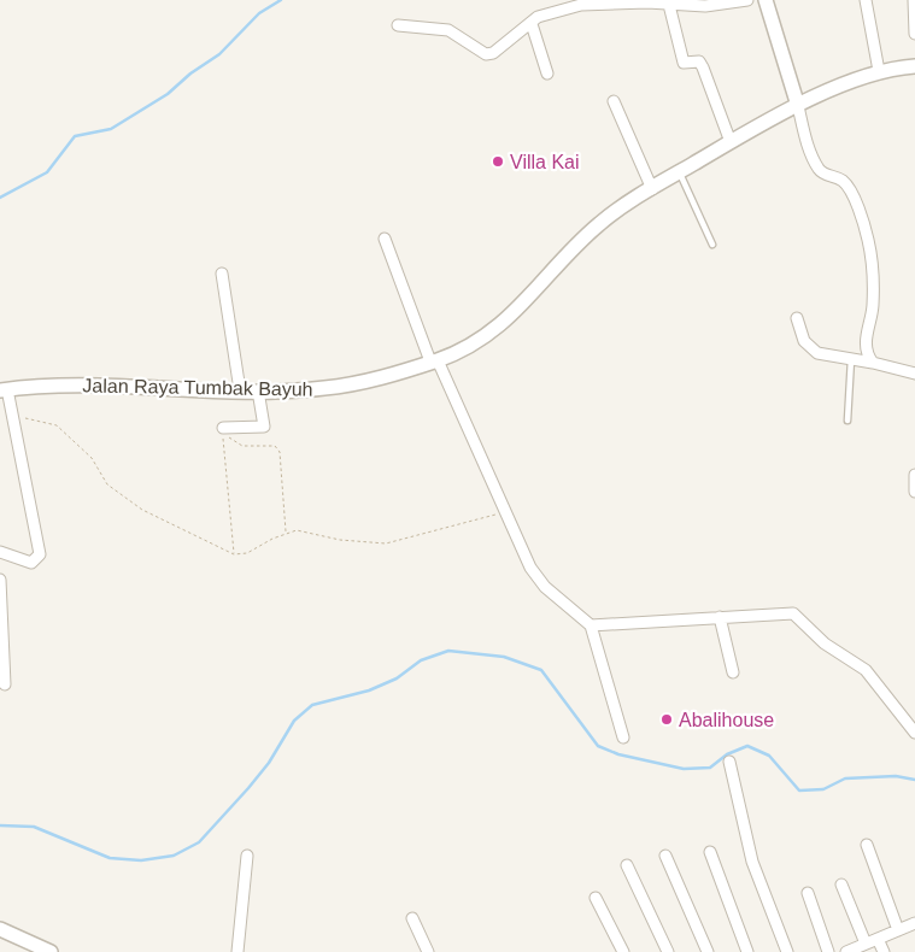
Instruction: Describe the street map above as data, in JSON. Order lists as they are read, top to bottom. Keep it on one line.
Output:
{"streets":{"street":["Jalan Raya Tumbak Bayuh"]},"places":["Villa Kai","Abalihouse"]}
